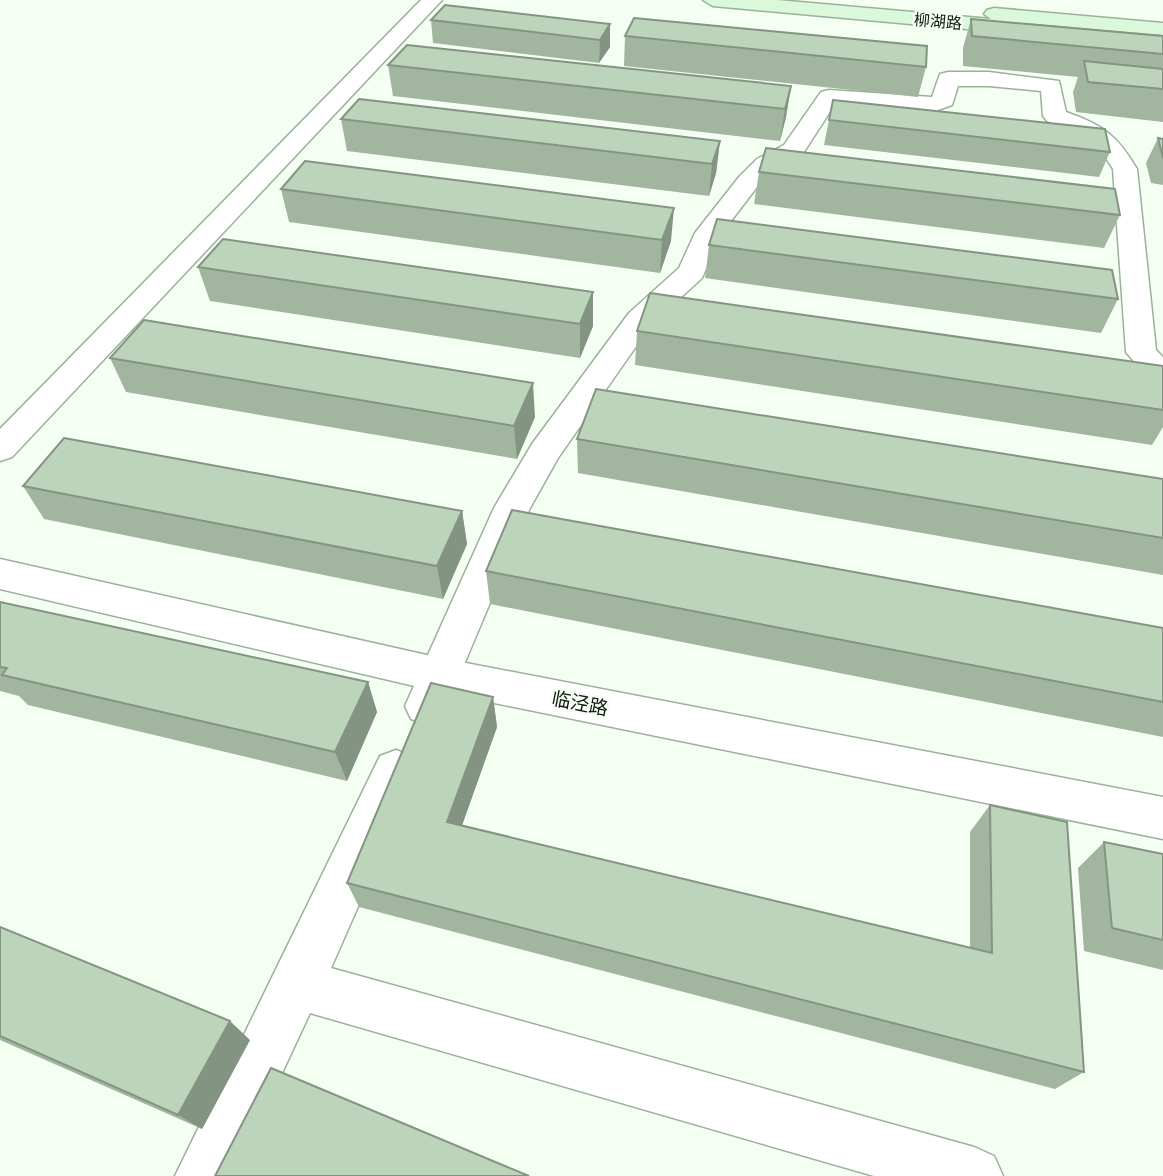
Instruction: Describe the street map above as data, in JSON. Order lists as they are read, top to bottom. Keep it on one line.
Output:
{"streets":{"main road":["柳湖路"],"street":["临泾路"]}}
